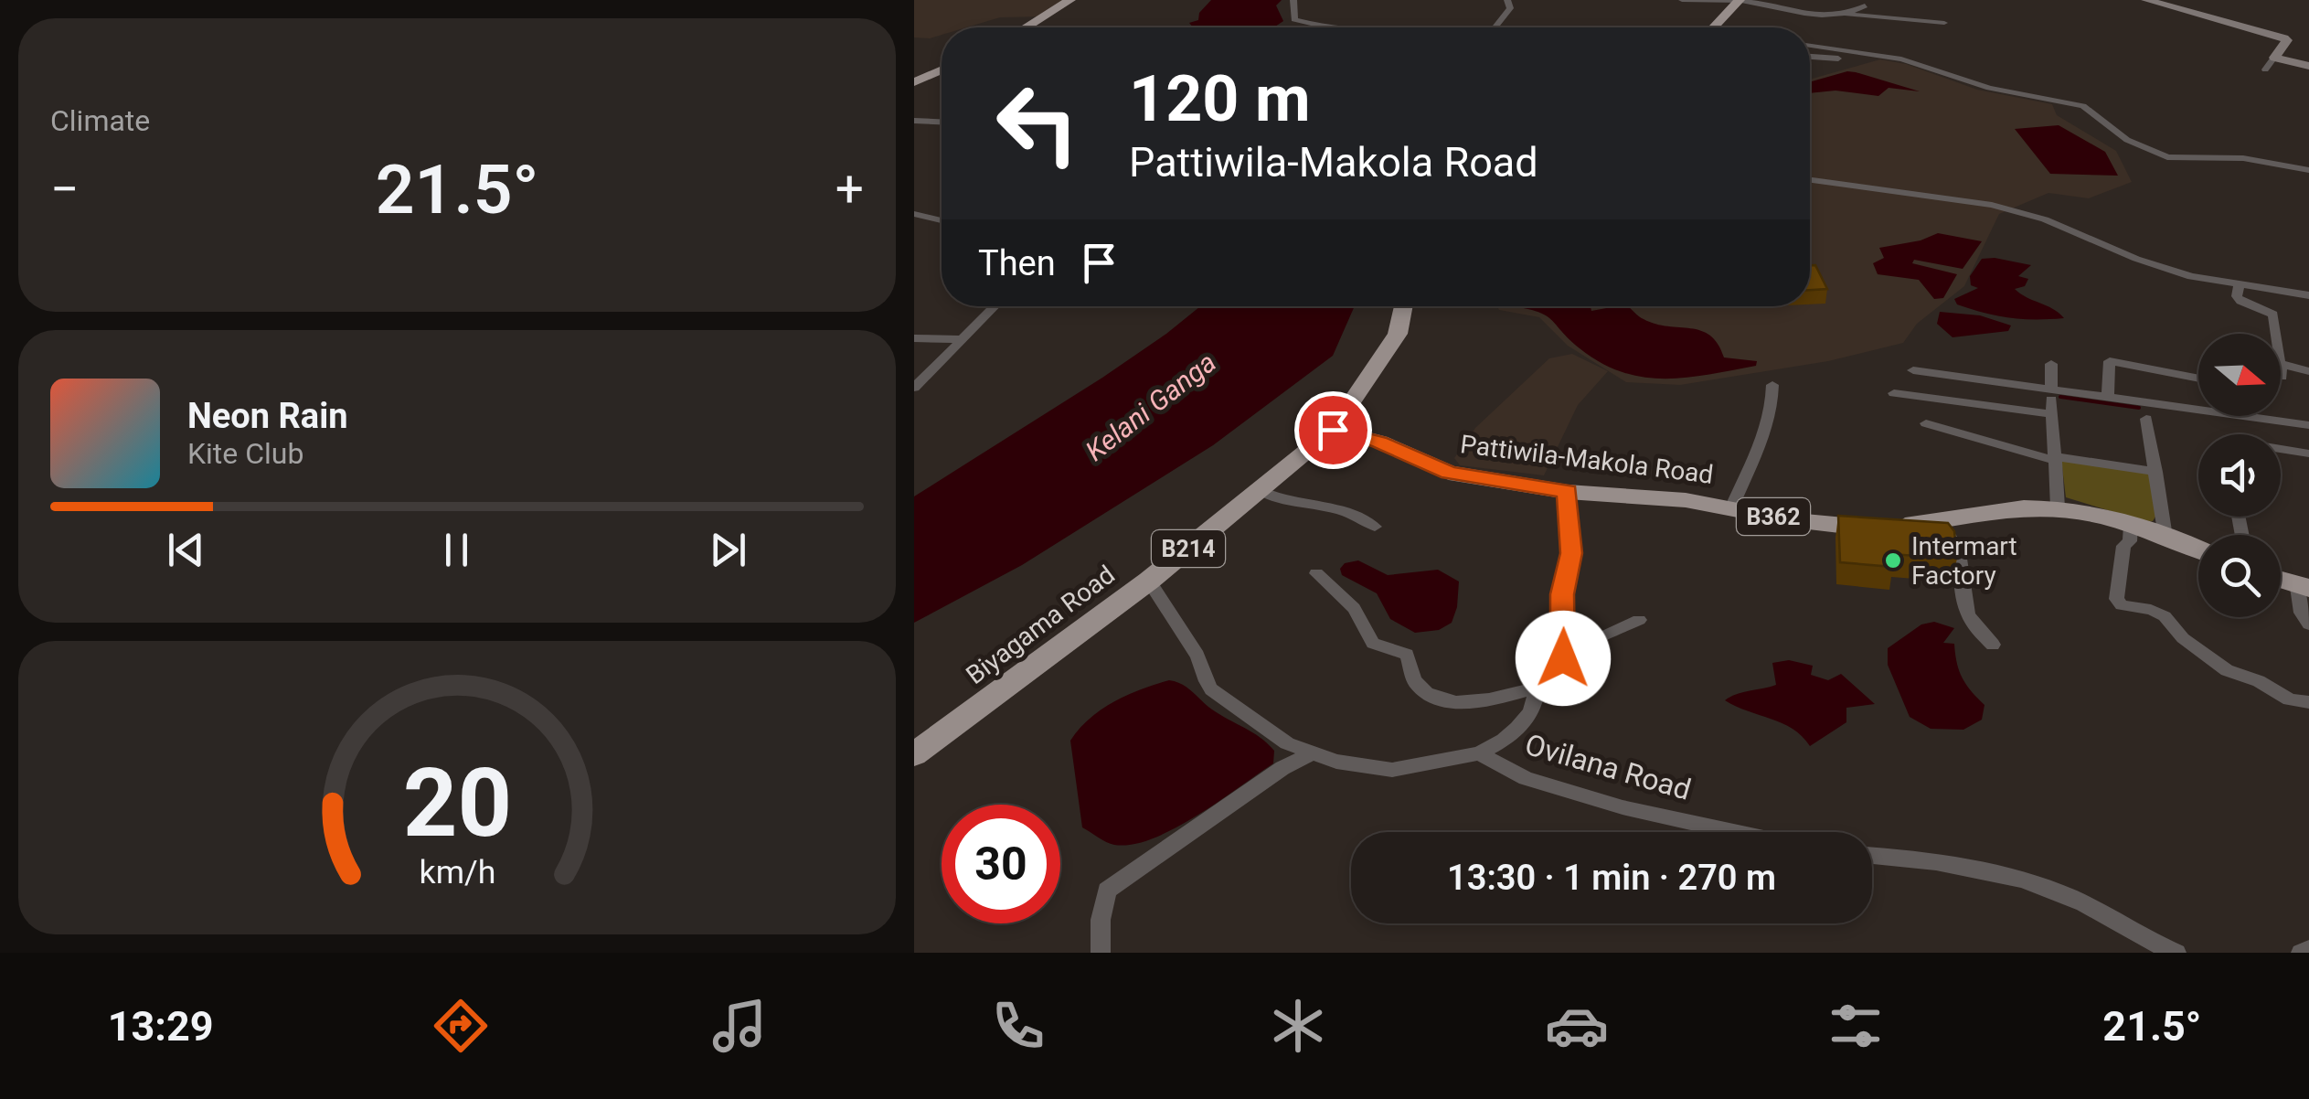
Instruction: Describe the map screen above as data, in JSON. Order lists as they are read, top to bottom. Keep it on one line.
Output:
{"streets":{"main road":["Pattiwila-Makola Road","B362","B214","Biyagama Road"],"street":["Ovilana Road"]},"crossings":[["Pattiwila-Makola Road","Biyagama Road"]],"water":["Kelani Ganga"],"places":["Intermart Factory"],"north":"right","page":{"tile":"Climate","turn":["120 m","Pattiwila-Makola Road"],"heat":["−","21.5°","+"],"then":"Then","song":["Neon Rain","Kite Club"],"limit":"30","trip":"13:30 · 1 min · 270 m","tabs":["13:29","21.5°"],"gauge":["20","km/h"]}}
